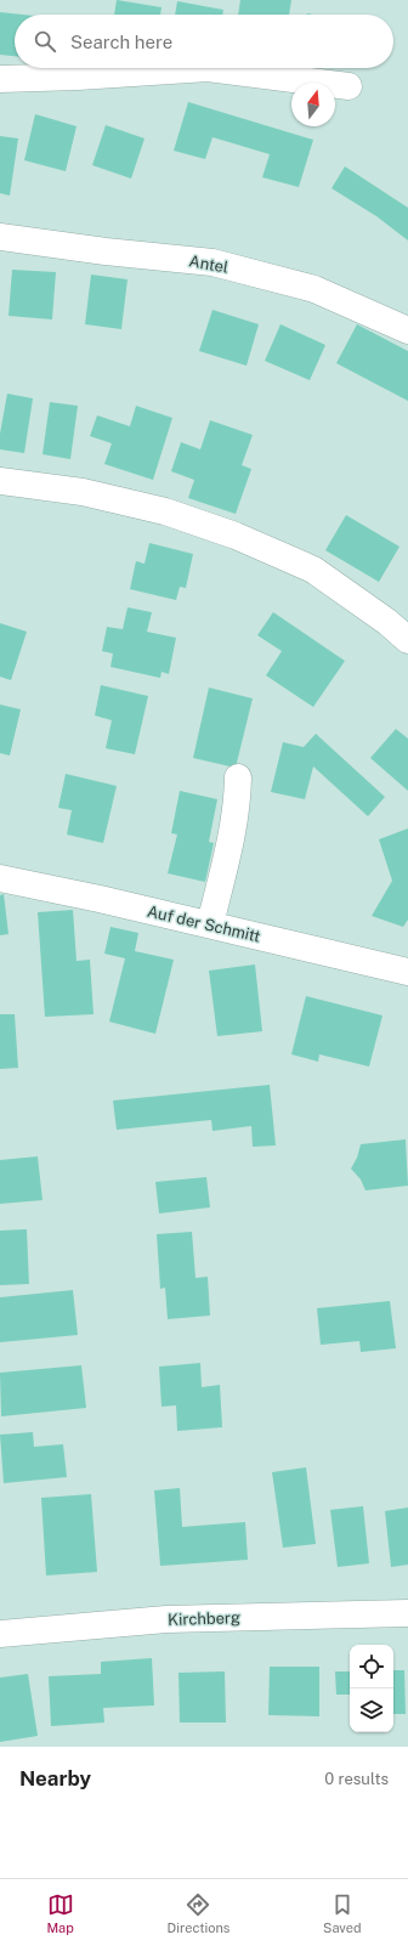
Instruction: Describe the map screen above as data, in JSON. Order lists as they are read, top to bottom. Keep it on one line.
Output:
{"streets":{"street":["Antel","Auf der Schmitt","Kirchberg"]},"north":"top","page":{"search":"Search here","heading":["Nearby","0 results"],"nav":["Map","Directions","Saved"]}}
